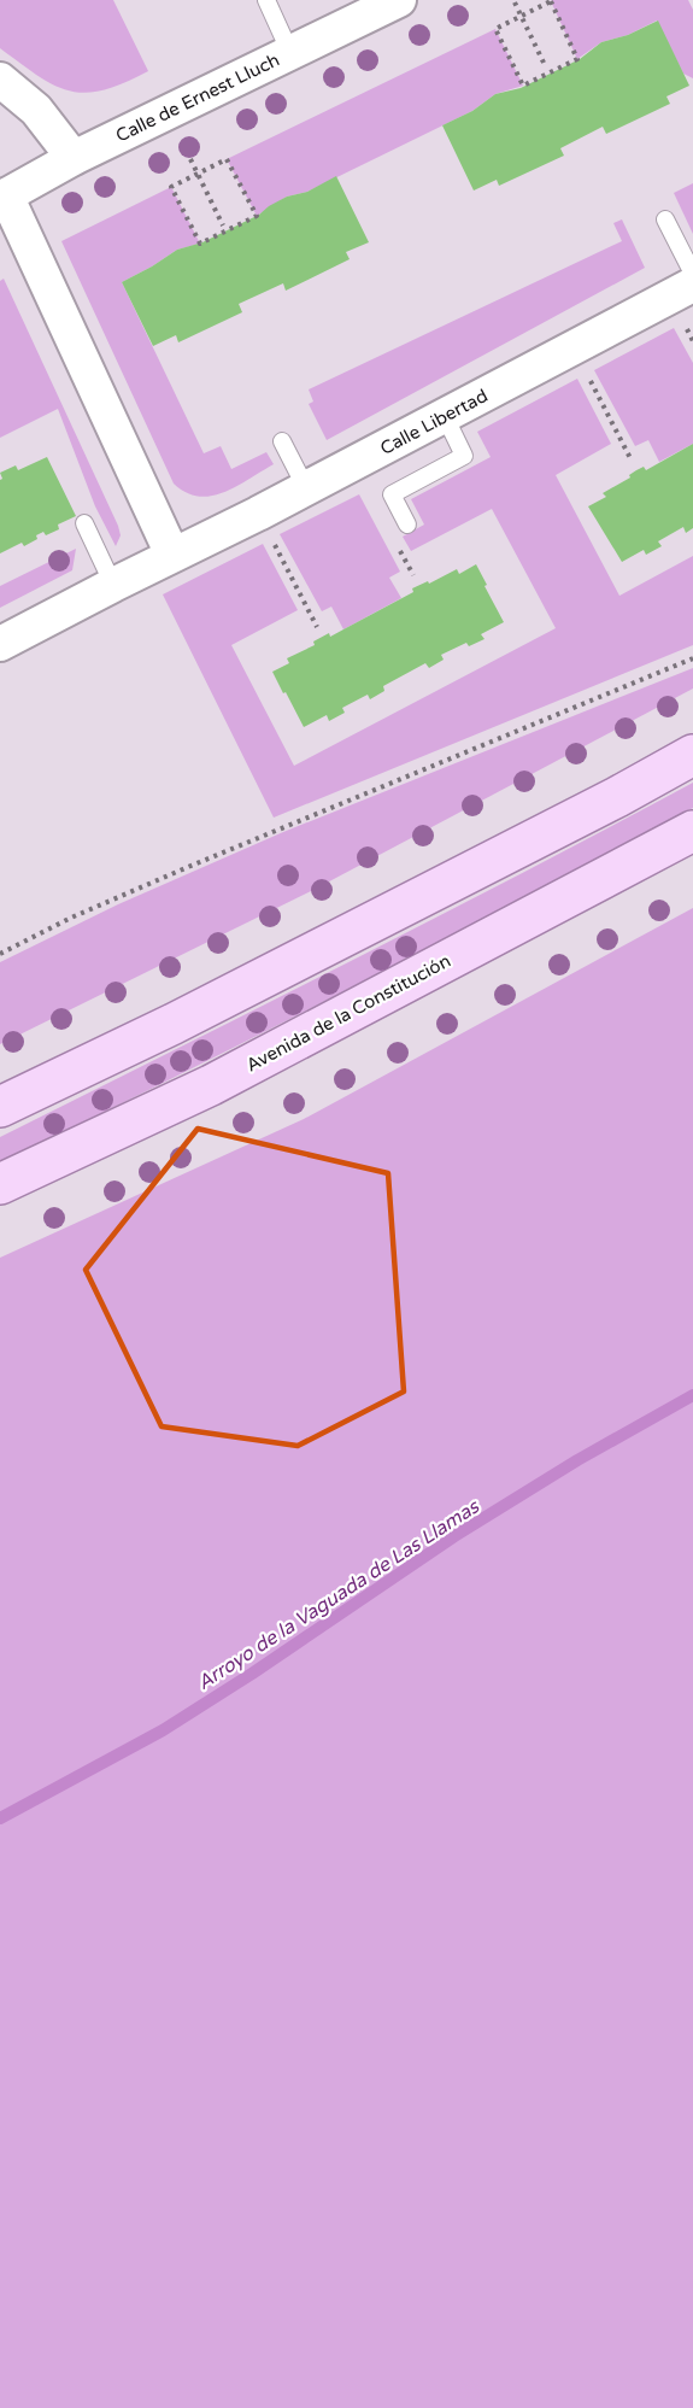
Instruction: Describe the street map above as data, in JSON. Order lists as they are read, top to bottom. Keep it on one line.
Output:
{"streets":{"main road":["Avenida de la Constitución"],"street":["Calle de Ernest Lluch","Calle Libertad"]},"water":["Arroyo de la Vaguada de Las Llamas"]}
